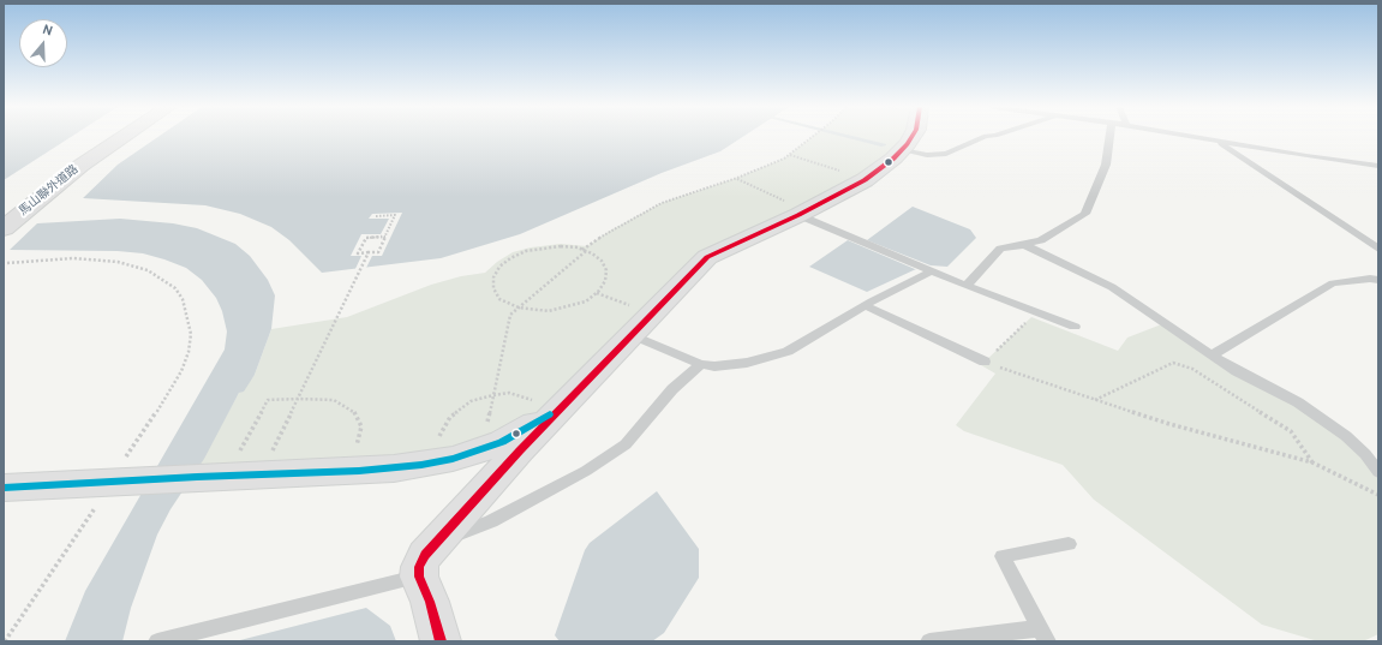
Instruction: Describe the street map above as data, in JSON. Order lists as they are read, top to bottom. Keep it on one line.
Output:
{"streets":{"street":["馬山聯外道路"]},"north":"top"}
